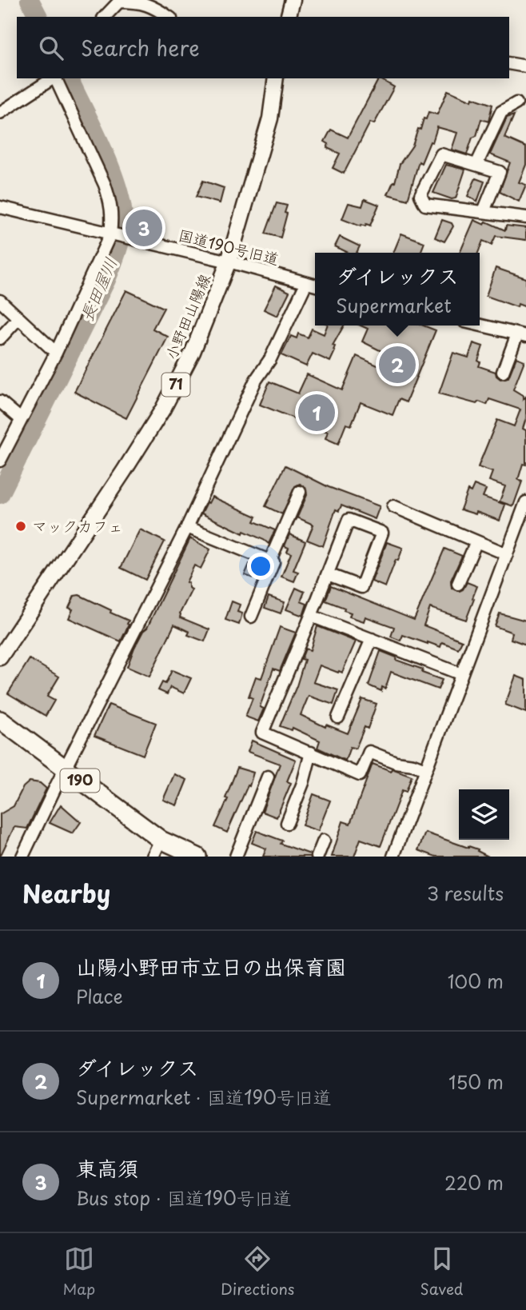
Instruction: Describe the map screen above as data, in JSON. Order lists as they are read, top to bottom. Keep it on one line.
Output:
{"streets":{"highway":["190"],"main road":["小野田山陽線","71"],"street":["国道190号旧道"]},"crossings":[["国道190号旧道","小野田山陽線"]],"water":["長田屋川"],"places":["マックカフェ"],"page":{"search":"Search here","pins":["3","2","1"],"popup":["ダイレックス","Supermarket"],"heading":["Nearby","3 results"],"list":[{"mark":"1","name":"山陽小野田市立日の出保育園","note":"Place","value":"100 m"},{"mark":"2","name":"ダイレックス","note":"Supermarket · 国道190号旧道","value":"150 m"},{"mark":"3","name":"東高須","note":"Bus stop · 国道190号旧道","value":"220 m"}],"nav":["Map","Directions","Saved"]}}
